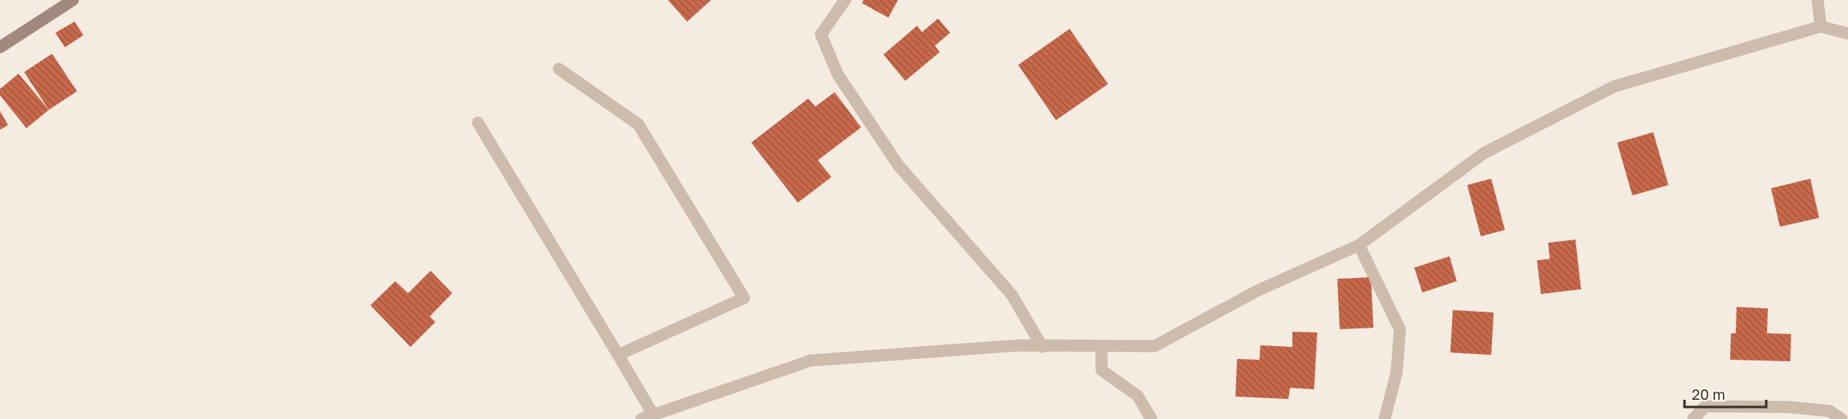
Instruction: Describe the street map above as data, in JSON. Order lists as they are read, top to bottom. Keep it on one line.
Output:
{"scale_bar":"20 m"}
